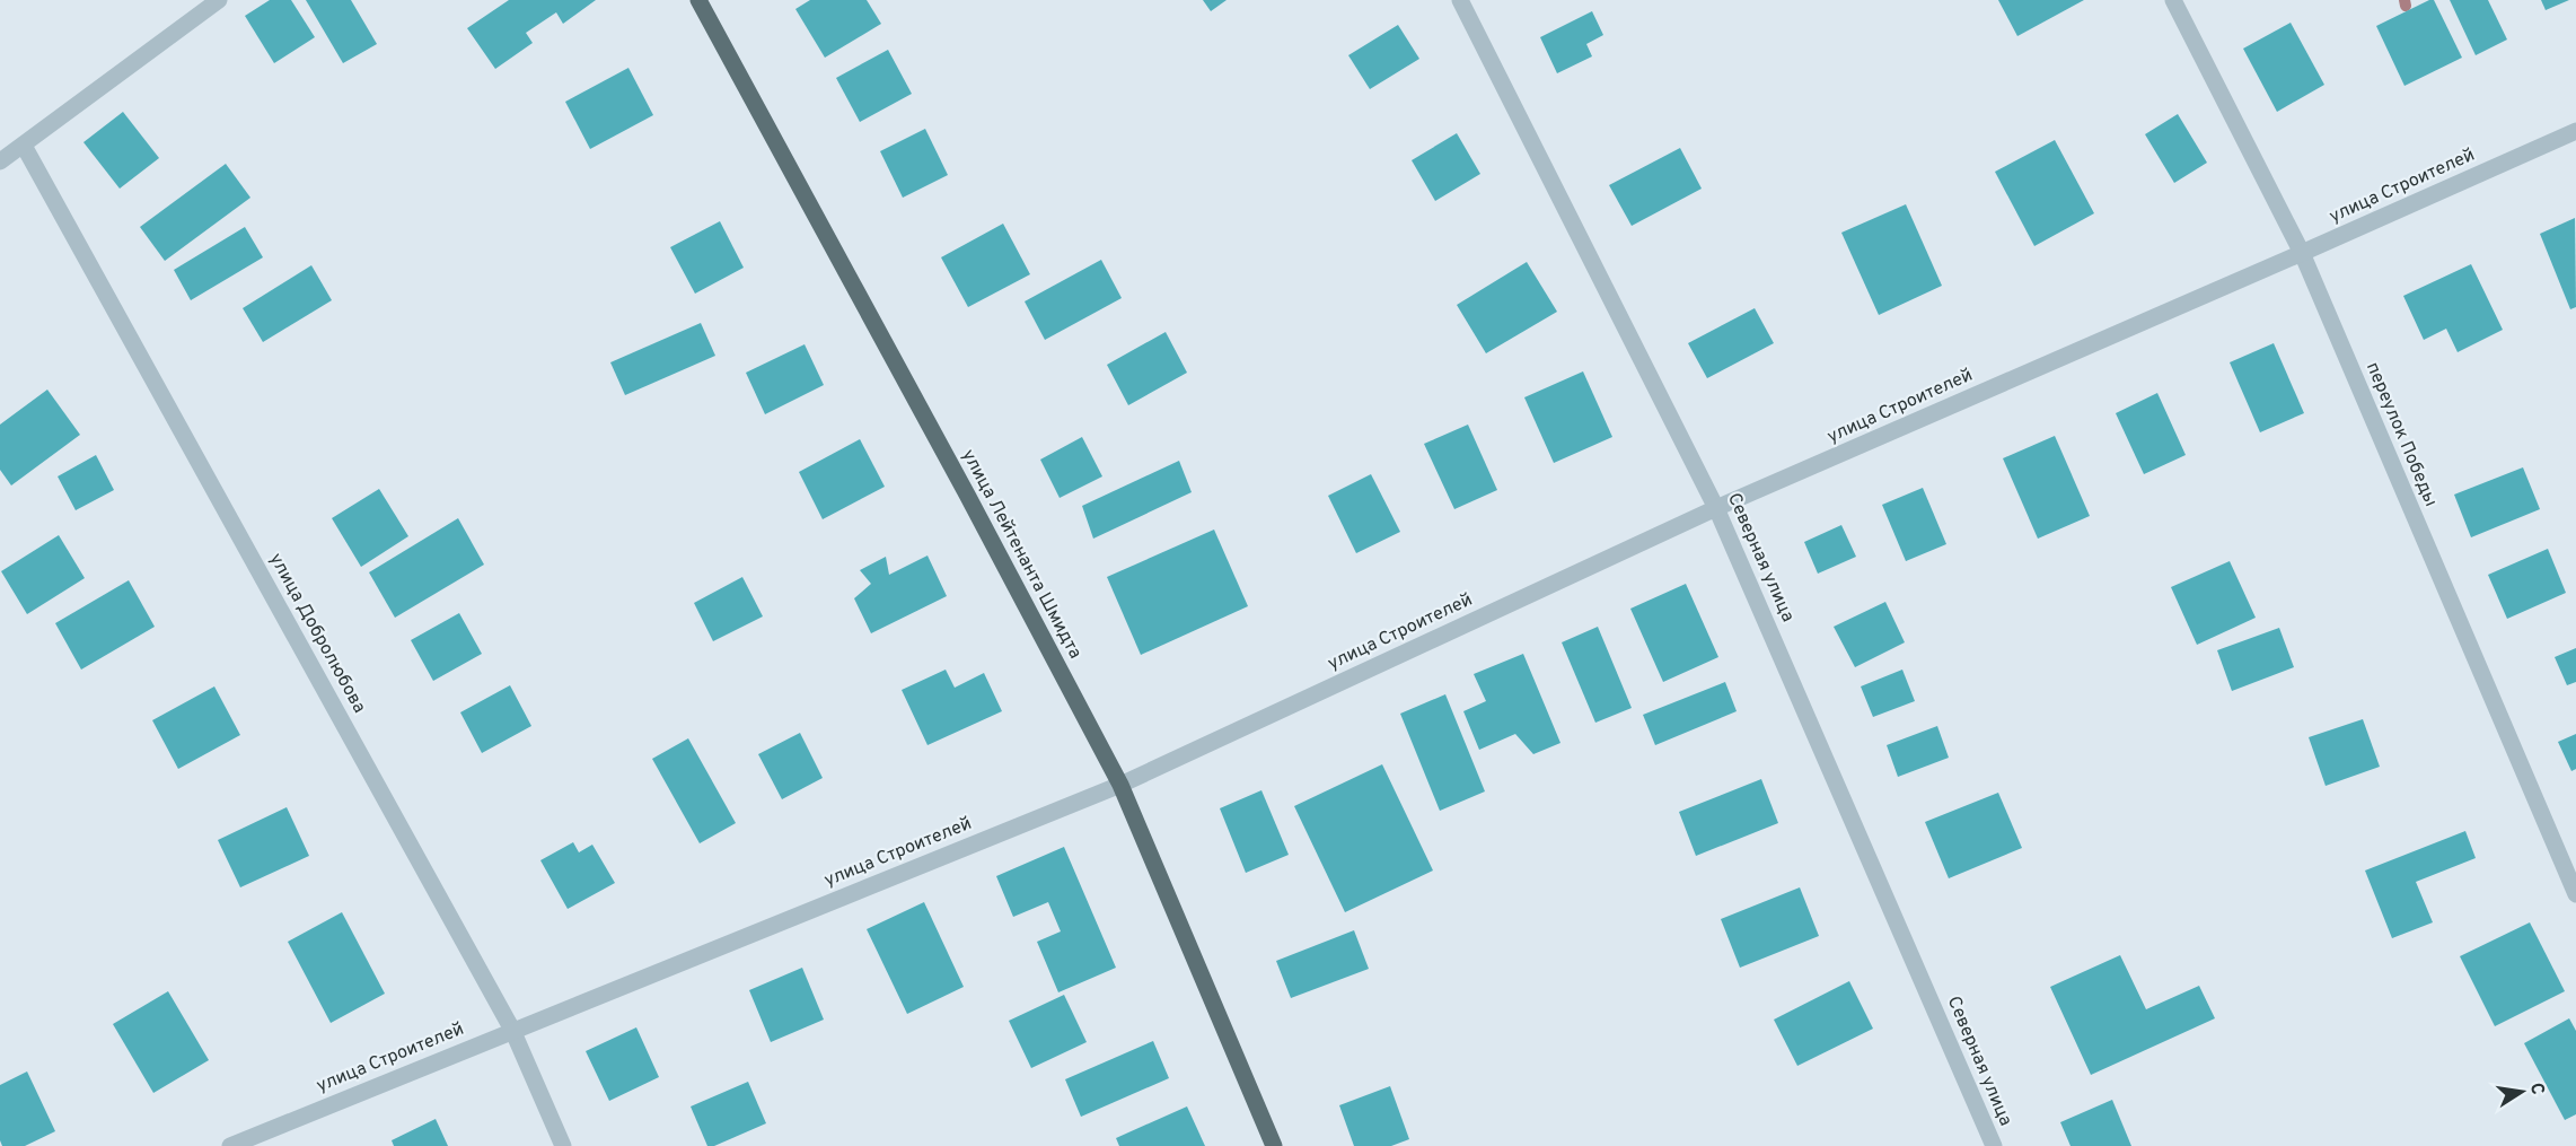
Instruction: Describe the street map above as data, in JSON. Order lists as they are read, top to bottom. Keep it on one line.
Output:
{"streets":{"main road":["улица Лейтенанта Шмидта"],"street":["улица Строителей","переулок Победы","Северная улица","улица Добролюбова"]},"crossings":[["улица Строителей","переулок Победы"],["улица Строителей","улица Лейтенанта Шмидта"],["улица Строителей","Северная улица"],["улица Строителей","улица Добролюбова"]],"north":"right"}
